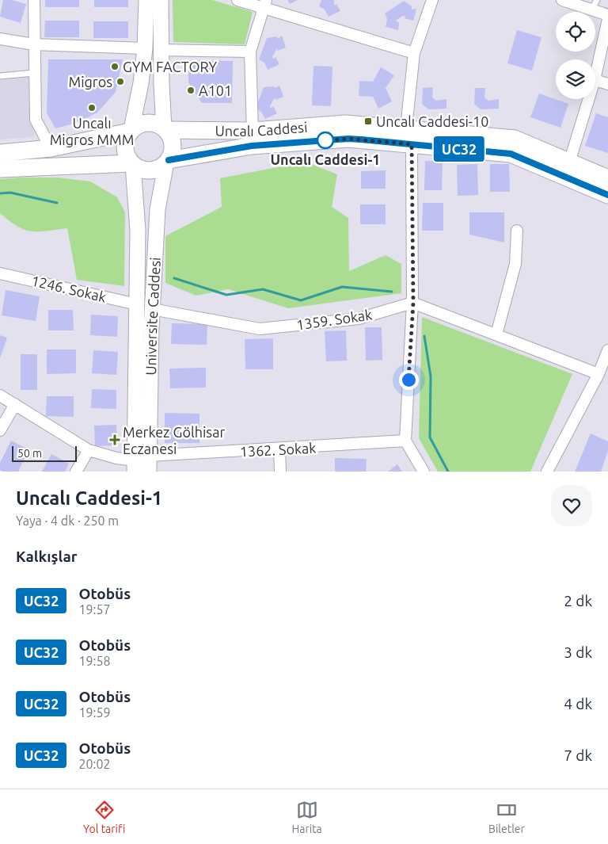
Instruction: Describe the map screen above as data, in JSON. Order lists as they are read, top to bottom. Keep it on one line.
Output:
{"streets":{"main road":["Uncalı Caddesi"],"street":["1246. Sokak","Universite Caddesi","1359. Sokak","1362. Sokak"]},"crossings":[["Uncalı Caddesi","Universite Caddesi"],["1246. Sokak","Universite Caddesi"],["Universite Caddesi","1359. Sokak"],["Universite Caddesi","1362. Sokak"]],"places":{"other":["GYM FACTORY","Migros","A101","Uncalı Migros MMM","Uncalı Caddesi-1"],"transit":["Uncalı Caddesi-10"],"health":["Merkez Gölhisar Eczanesi"]},"lines":["bus line UC32"],"scale_bar":"50 m","page":{"on_map":"UC32","scale":"50 m","heading":[["Uncalı Caddesi-1","Yaya · 4 dk · 250 m"],"Kalkışlar"],"list":[{"mark":"UC32","name":"Otobüs","note":"19:57","value":"2 dk"},{"mark":"UC32","name":"Otobüs","note":"19:58","value":"3 dk"},{"mark":"UC32","name":"Otobüs","note":"19:59","value":"4 dk"},{"mark":"UC32","name":"Otobüs","note":"20:02","value":"7 dk"}],"tabs":["Yol tarifi","Harita","Biletler"]}}
